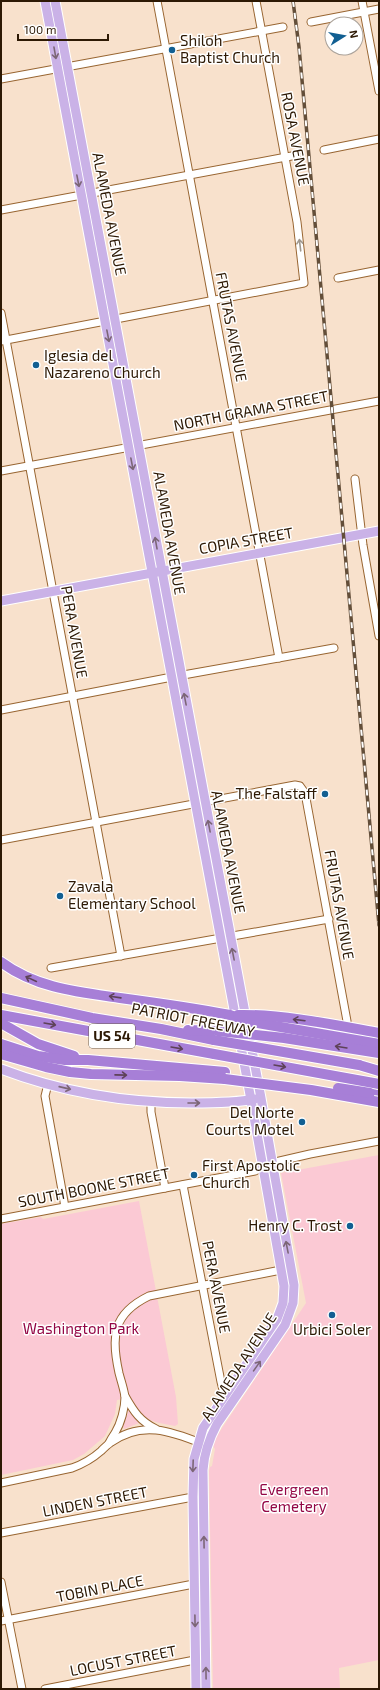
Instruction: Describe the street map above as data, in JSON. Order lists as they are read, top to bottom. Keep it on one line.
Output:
{"streets":{"highway":["PATRIOT FREEWAY","US 54"],"main road":["ALAMEDA AVENUE","COPIA STREET"],"street":["ROSA AVENUE","FRUTAS AVENUE","NORTH GRAMA STREET","PERA AVENUE","SOUTH BOONE STREET","LINDEN STREET","TOBIN PLACE","LOCUST STREET"]},"crossings":[["ROSA AVENUE","FRUTAS AVENUE"],["ALAMEDA AVENUE","FRUTAS AVENUE"],["ALAMEDA AVENUE","NORTH GRAMA STREET"],["ALAMEDA AVENUE","COPIA STREET"],["ALAMEDA AVENUE","PERA AVENUE"],["ALAMEDA AVENUE","SOUTH BOONE STREET"],["ALAMEDA AVENUE","LINDEN STREET"],["ALAMEDA AVENUE","TOBIN PLACE"],["ALAMEDA AVENUE","LOCUST STREET"],["FRUTAS AVENUE","NORTH GRAMA STREET"],["FRUTAS AVENUE","COPIA STREET"],["NORTH GRAMA STREET","PERA AVENUE"],["COPIA STREET","PERA AVENUE"],["PERA AVENUE","SOUTH BOONE STREET"]],"parks":["Washington Park","Evergreen Cemetery"],"places":["Shiloh Baptist Church","Iglesia del Nazareno Church","The Falstaff","Zavala Elementary School","Del Norte Courts Motel","First Apostolic Church","Henry C. Trost","Urbici Soler"],"scale_bar":"100 m","north":"right"}
